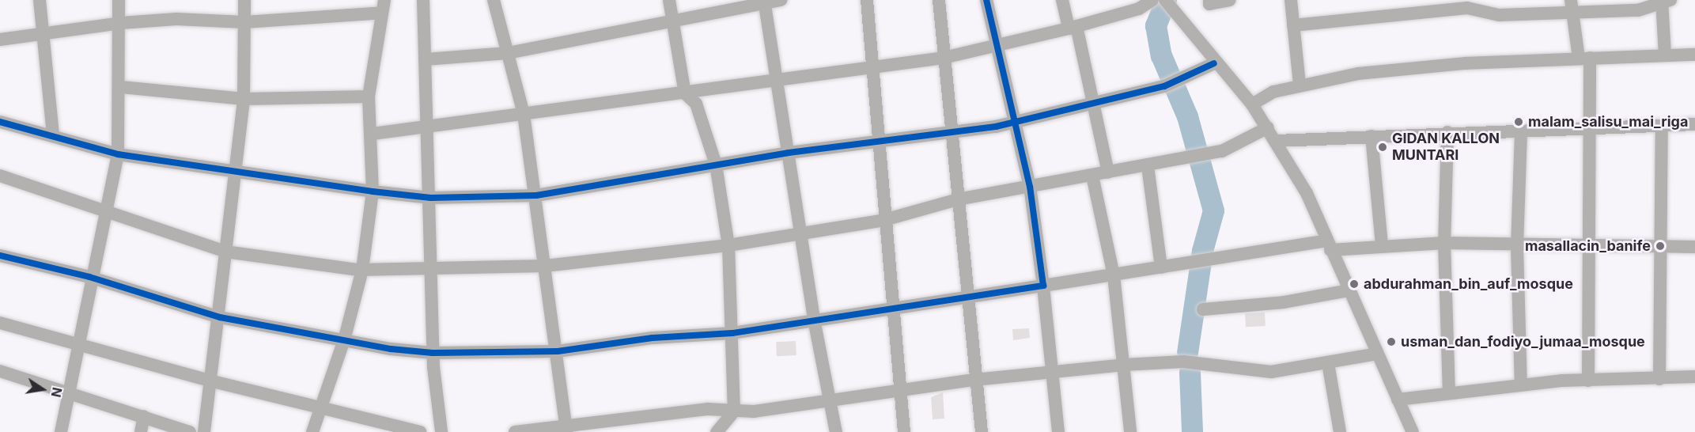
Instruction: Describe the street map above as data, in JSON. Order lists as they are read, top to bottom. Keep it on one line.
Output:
{"places":["malam_salisu_mai_riga","GIDAN KALLON MUNTARI","masallacin_banife","abdurahman_bin_auf_mosque","usman_dan_fodiyo_jumaa_mosque"],"north":"right"}
